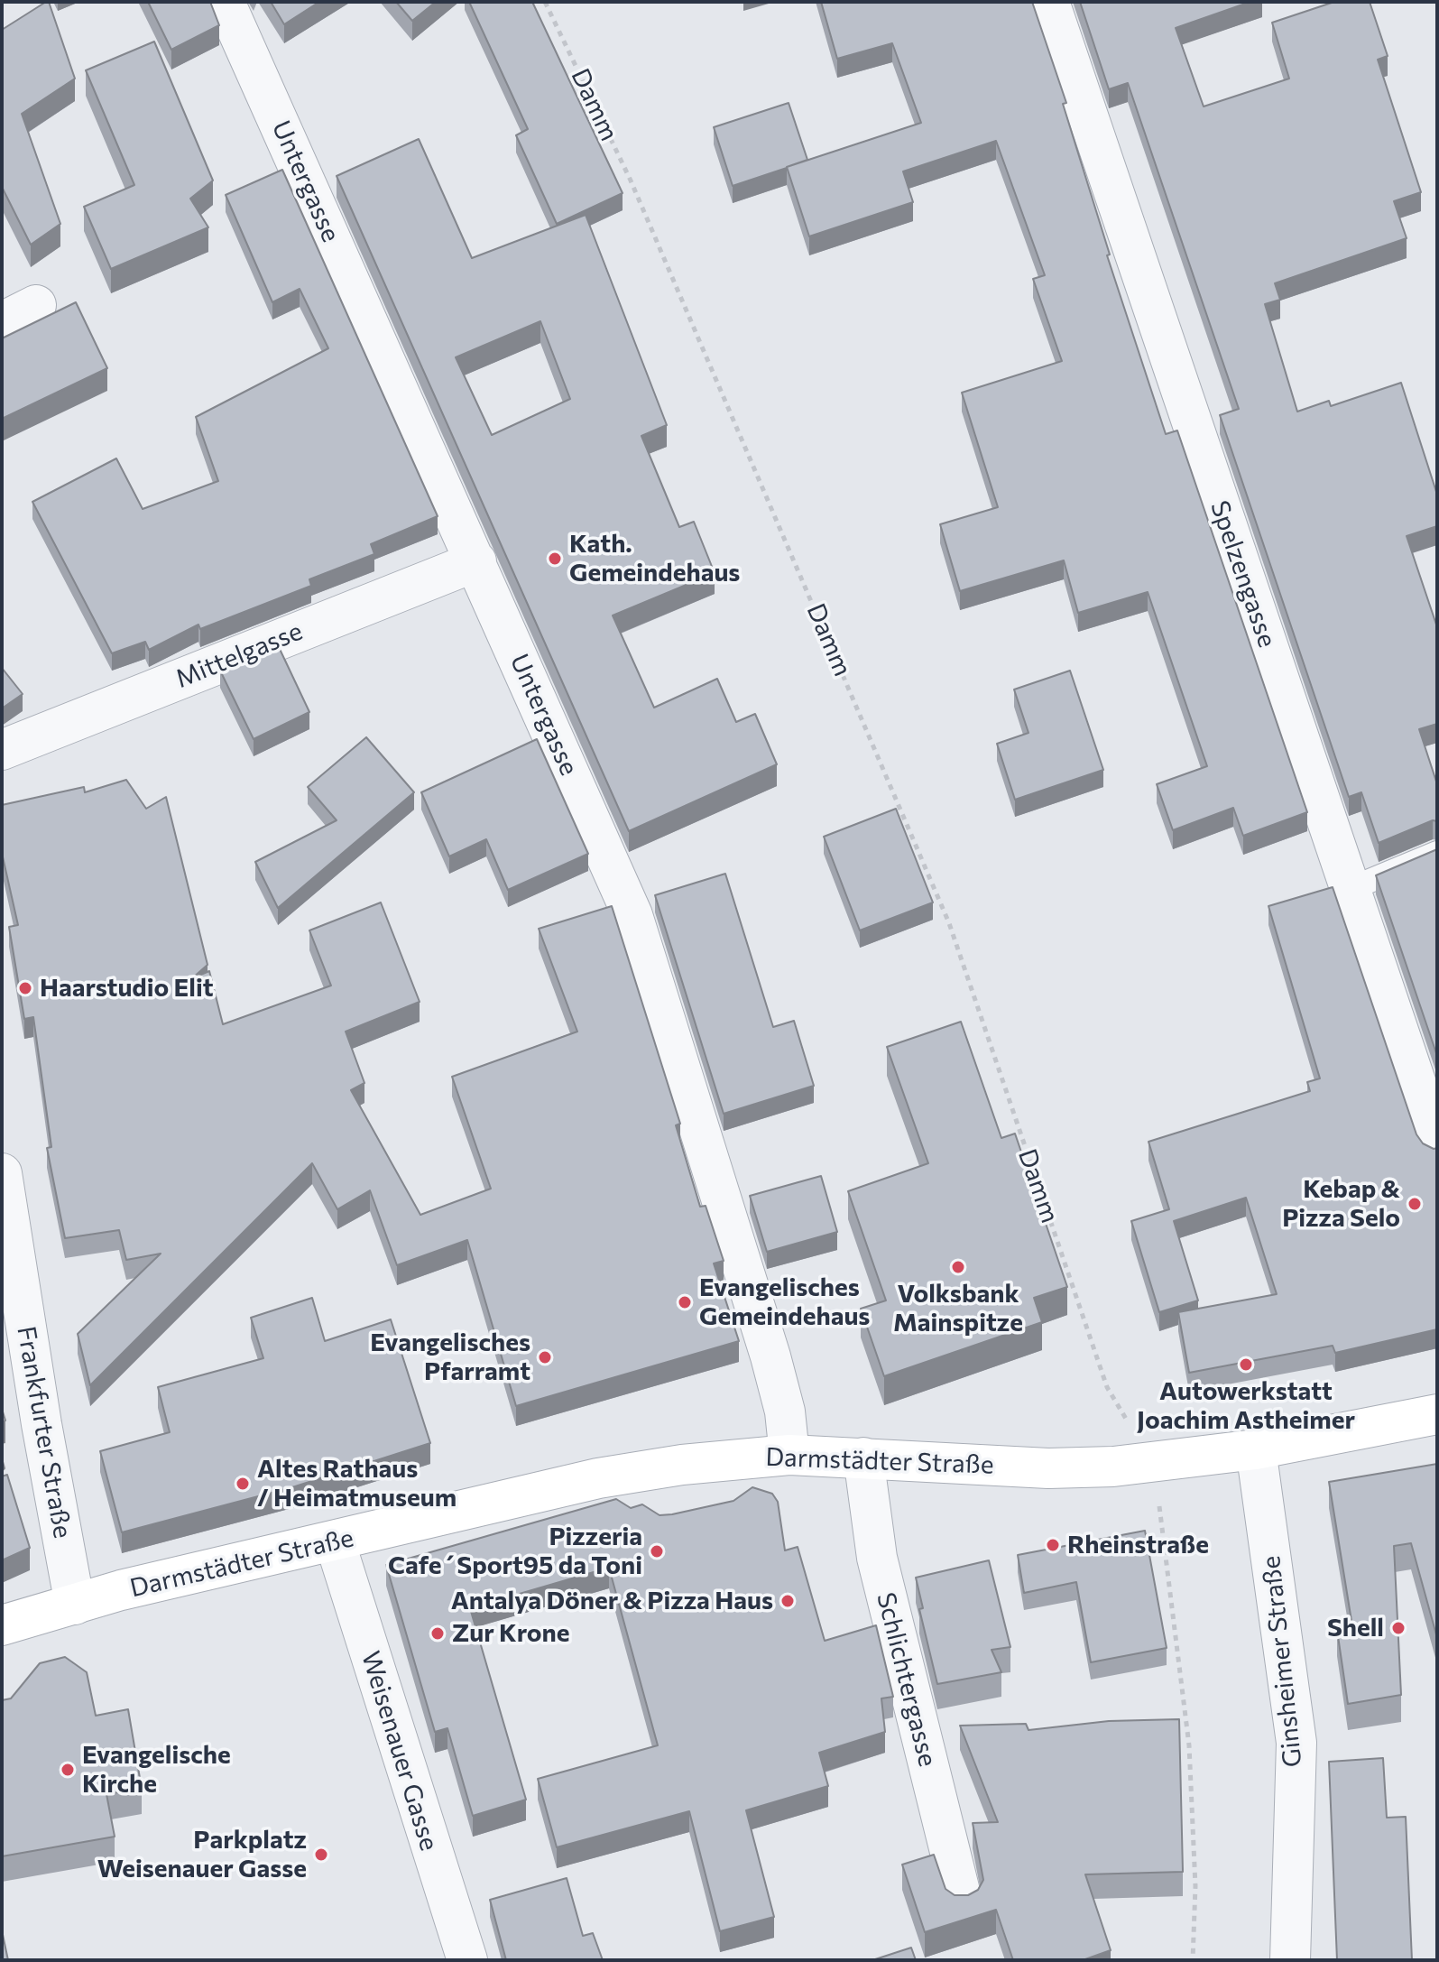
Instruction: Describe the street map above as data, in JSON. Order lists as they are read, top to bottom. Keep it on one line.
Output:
{"streets":{"main road":["Darmstädter Straße"],"street":["Untergasse","Spelzengasse","Mittelgasse","Frankfurter Straße","Ginsheimer Straße","Schlichtergasse","Weisenauer Gasse"],"path":["Damm"]},"crossings":[["Damm","Darmstädter Straße"],["Untergasse","Mittelgasse"],["Untergasse","Darmstädter Straße"],["Frankfurter Straße","Darmstädter Straße"],["Darmstädter Straße","Ginsheimer Straße"],["Darmstädter Straße","Schlichtergasse"],["Darmstädter Straße","Weisenauer Gasse"]],"places":["Kath. Gemeindehaus","Haarstudio Elit","Kebap & Pizza Selo","Volksbank Mainspitze","Evangelisches Gemeindehaus","Evangelisches Pfarramt","Autowerkstatt Joachim Astheimer","Altes Rathaus / Heimatmuseum","Rheinstraße","Pizzeria Cafe´Sport95 da Toni","Antalya Döner & Pizza Haus","Shell","Zur Krone","Evangelische Kirche","Parkplatz Weisenauer Gasse"]}
